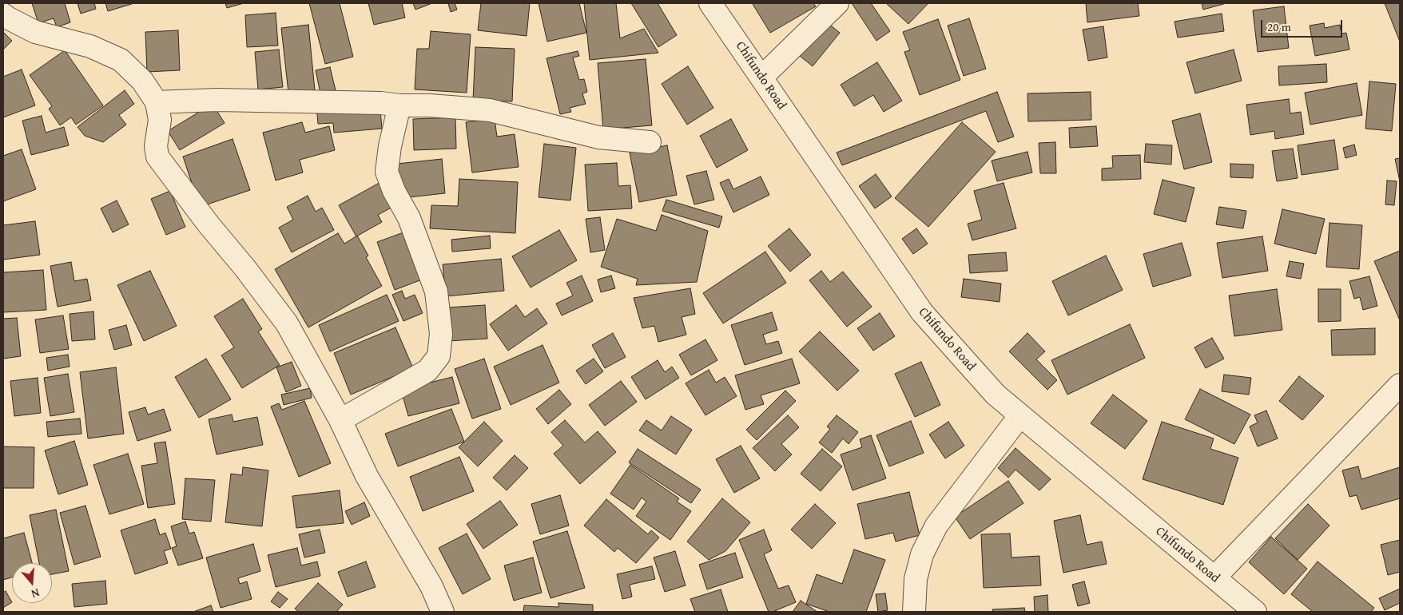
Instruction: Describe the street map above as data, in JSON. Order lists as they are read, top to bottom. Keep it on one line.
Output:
{"streets":{"street":["Chifundo Road"]},"scale_bar":"20 m","north":"bottom"}
